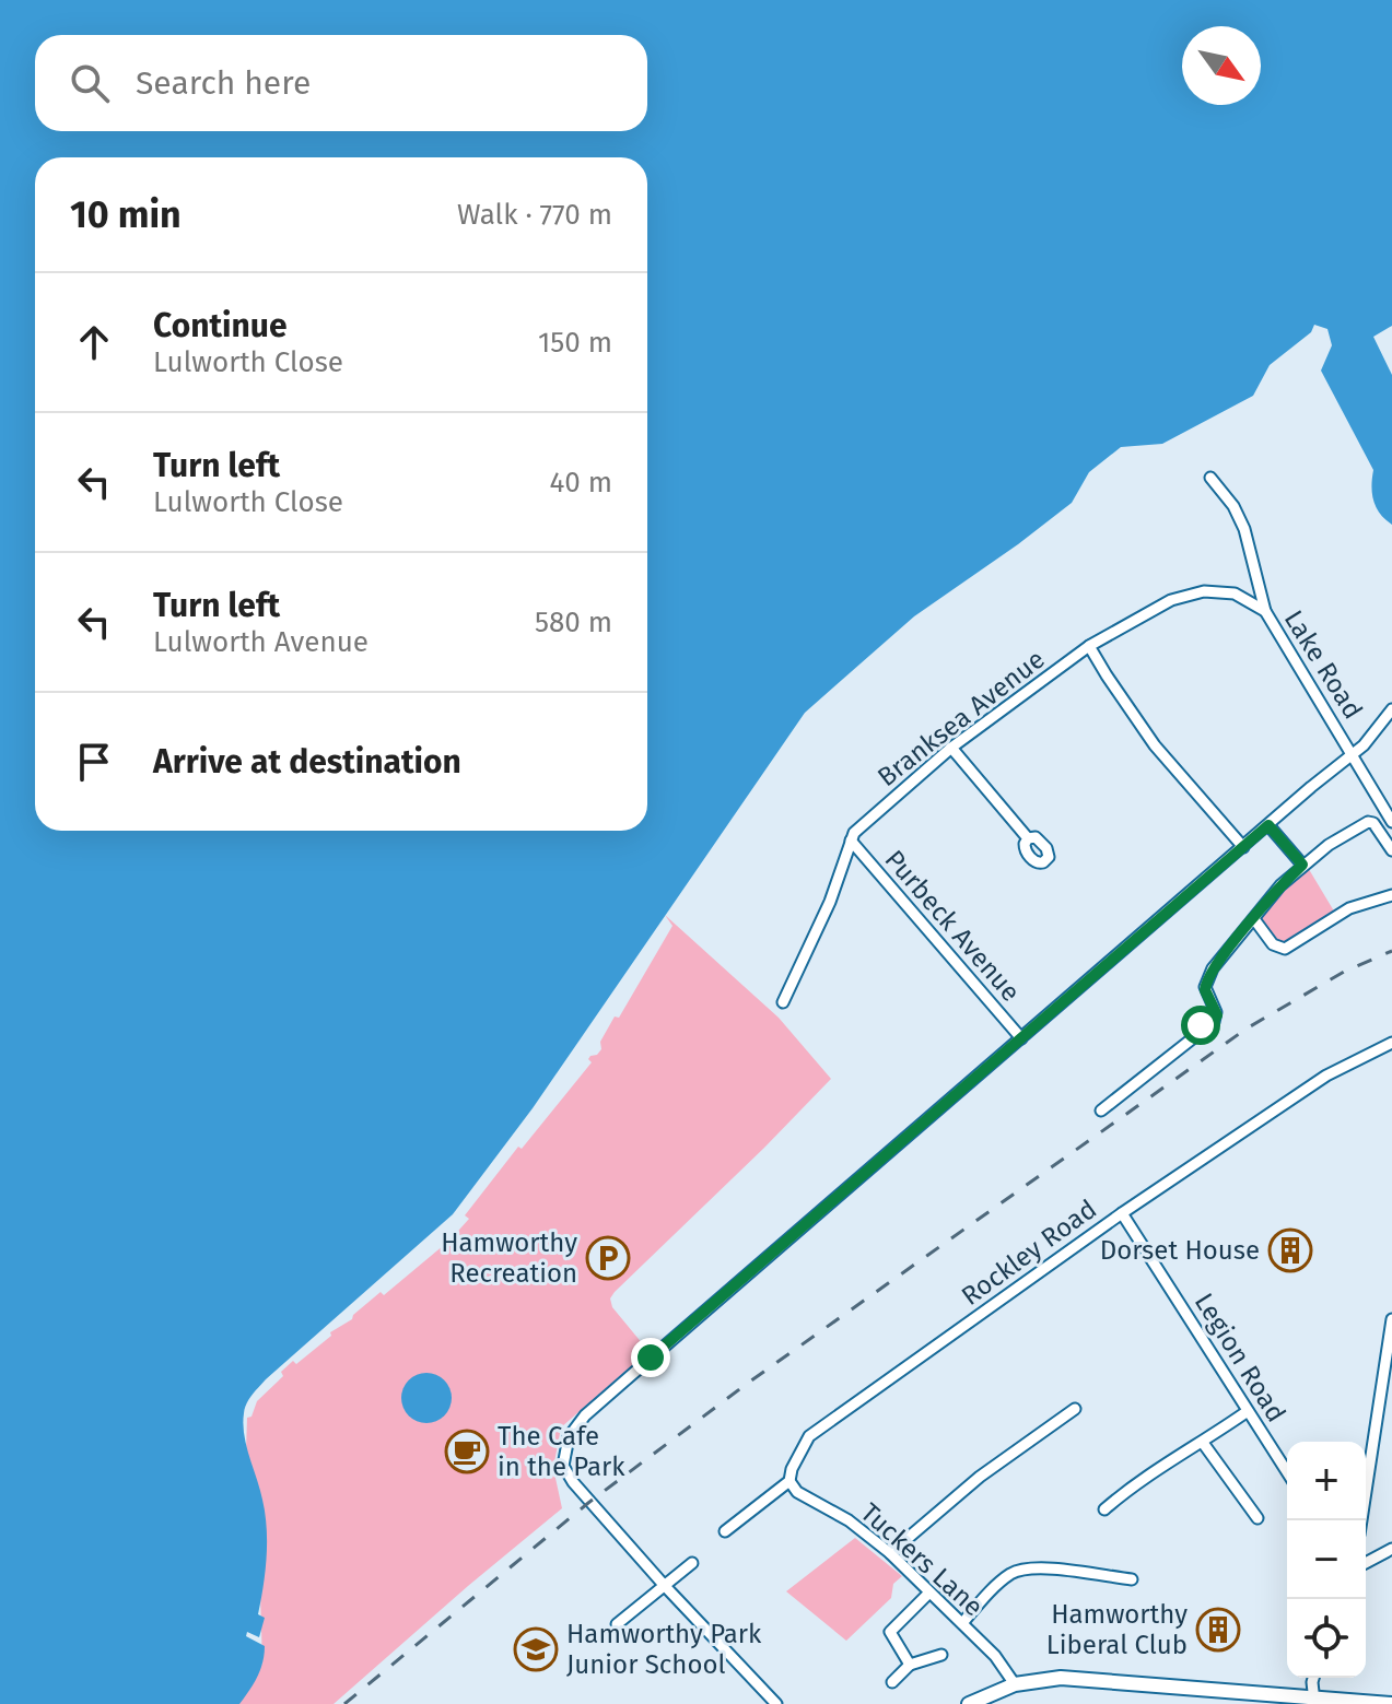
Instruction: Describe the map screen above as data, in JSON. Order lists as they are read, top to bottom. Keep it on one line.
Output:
{"streets":{"street":["Lake Road","Branksea Avenue","Purbeck Avenue","Rockley Road","Legion Road","Tuckers Lane"]},"crossings":[["Lake Road","Branksea Avenue"],["Branksea Avenue","Purbeck Avenue"],["Rockley Road","Legion Road"],["Rockley Road","Tuckers Lane"]],"places":{"building":["Dorset House","Hamworthy Liberal Club"],"parking":["Hamworthy Recreation"],"cafe":["The Cafe in the Park"],"school or university":["Hamworthy Park Junior School"]},"north":"bottom right","page":{"search":"Search here","heading":["10 min","Walk · 770 m"],"list":[["Continue","Lulworth Close","150 m"],["Turn left","Lulworth Close","40 m"],["Turn left","Lulworth Avenue","580 m"],"Arrive at destination"],"map_buttons":["+","−"]}}
